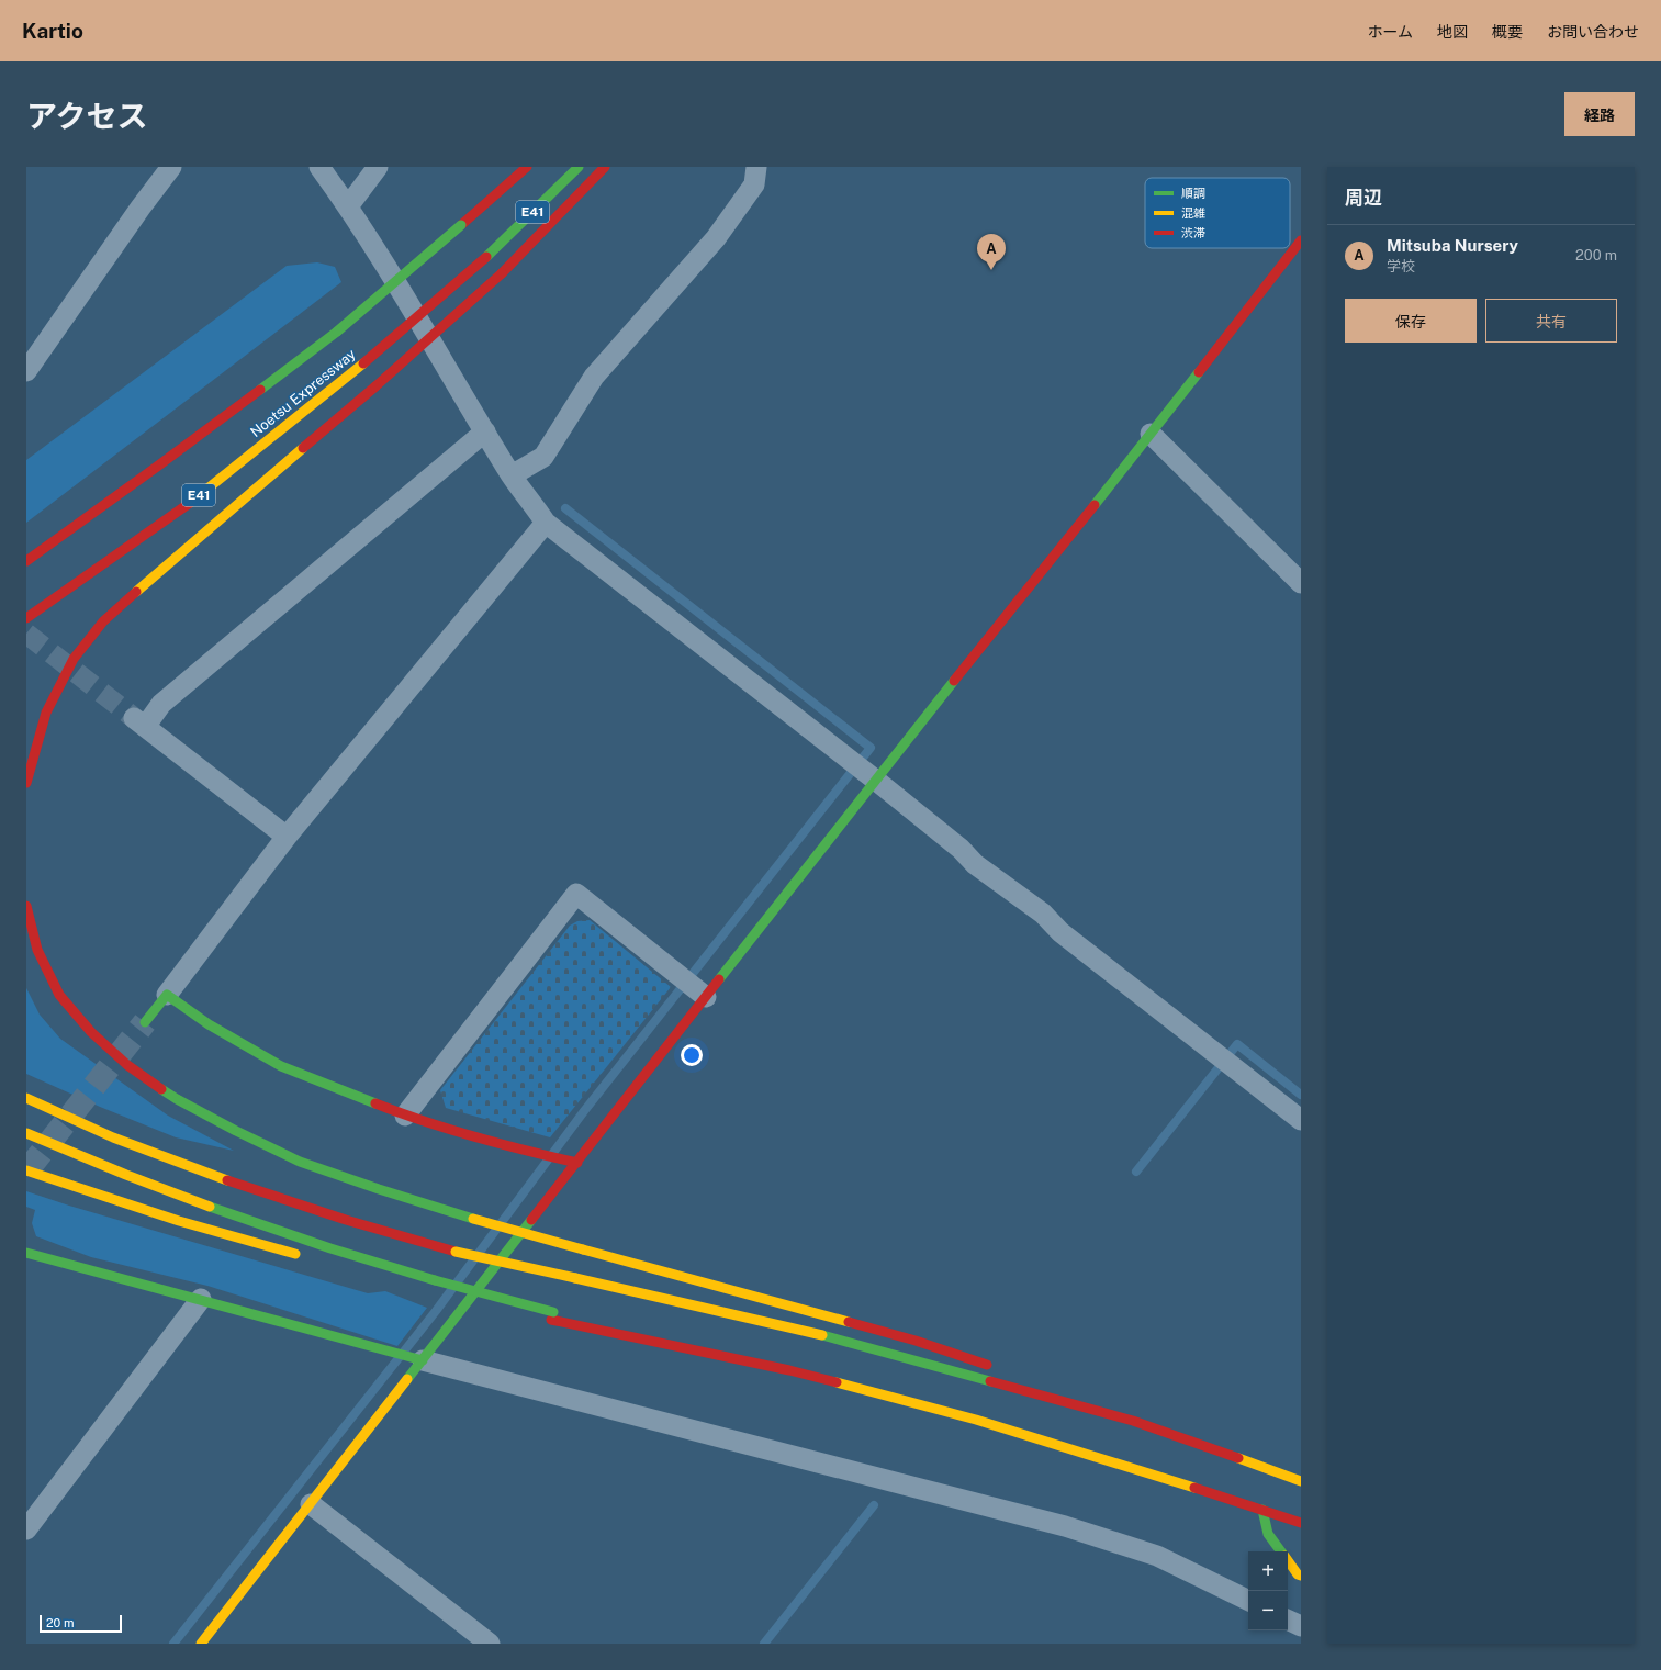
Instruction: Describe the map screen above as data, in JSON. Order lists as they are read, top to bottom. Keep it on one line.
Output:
{"streets":{"main road":["E41","Noetsu Expressway"]},"legend":["順調","混雑","渋滞"],"scale_bar":"20 m","page":{"header":"Kartio","nav":["ホーム","地図","概要","お問い合わせ"],"title":"アクセス","buttons":["経路",["保存","共有"]],"heading":"周辺","list":[{"mark":"A","name":"Mitsuba Nursery","note":"学校","value":"200 m"}],"pins":"A","map_buttons":["+","−"],"scale":"20 m"}}
